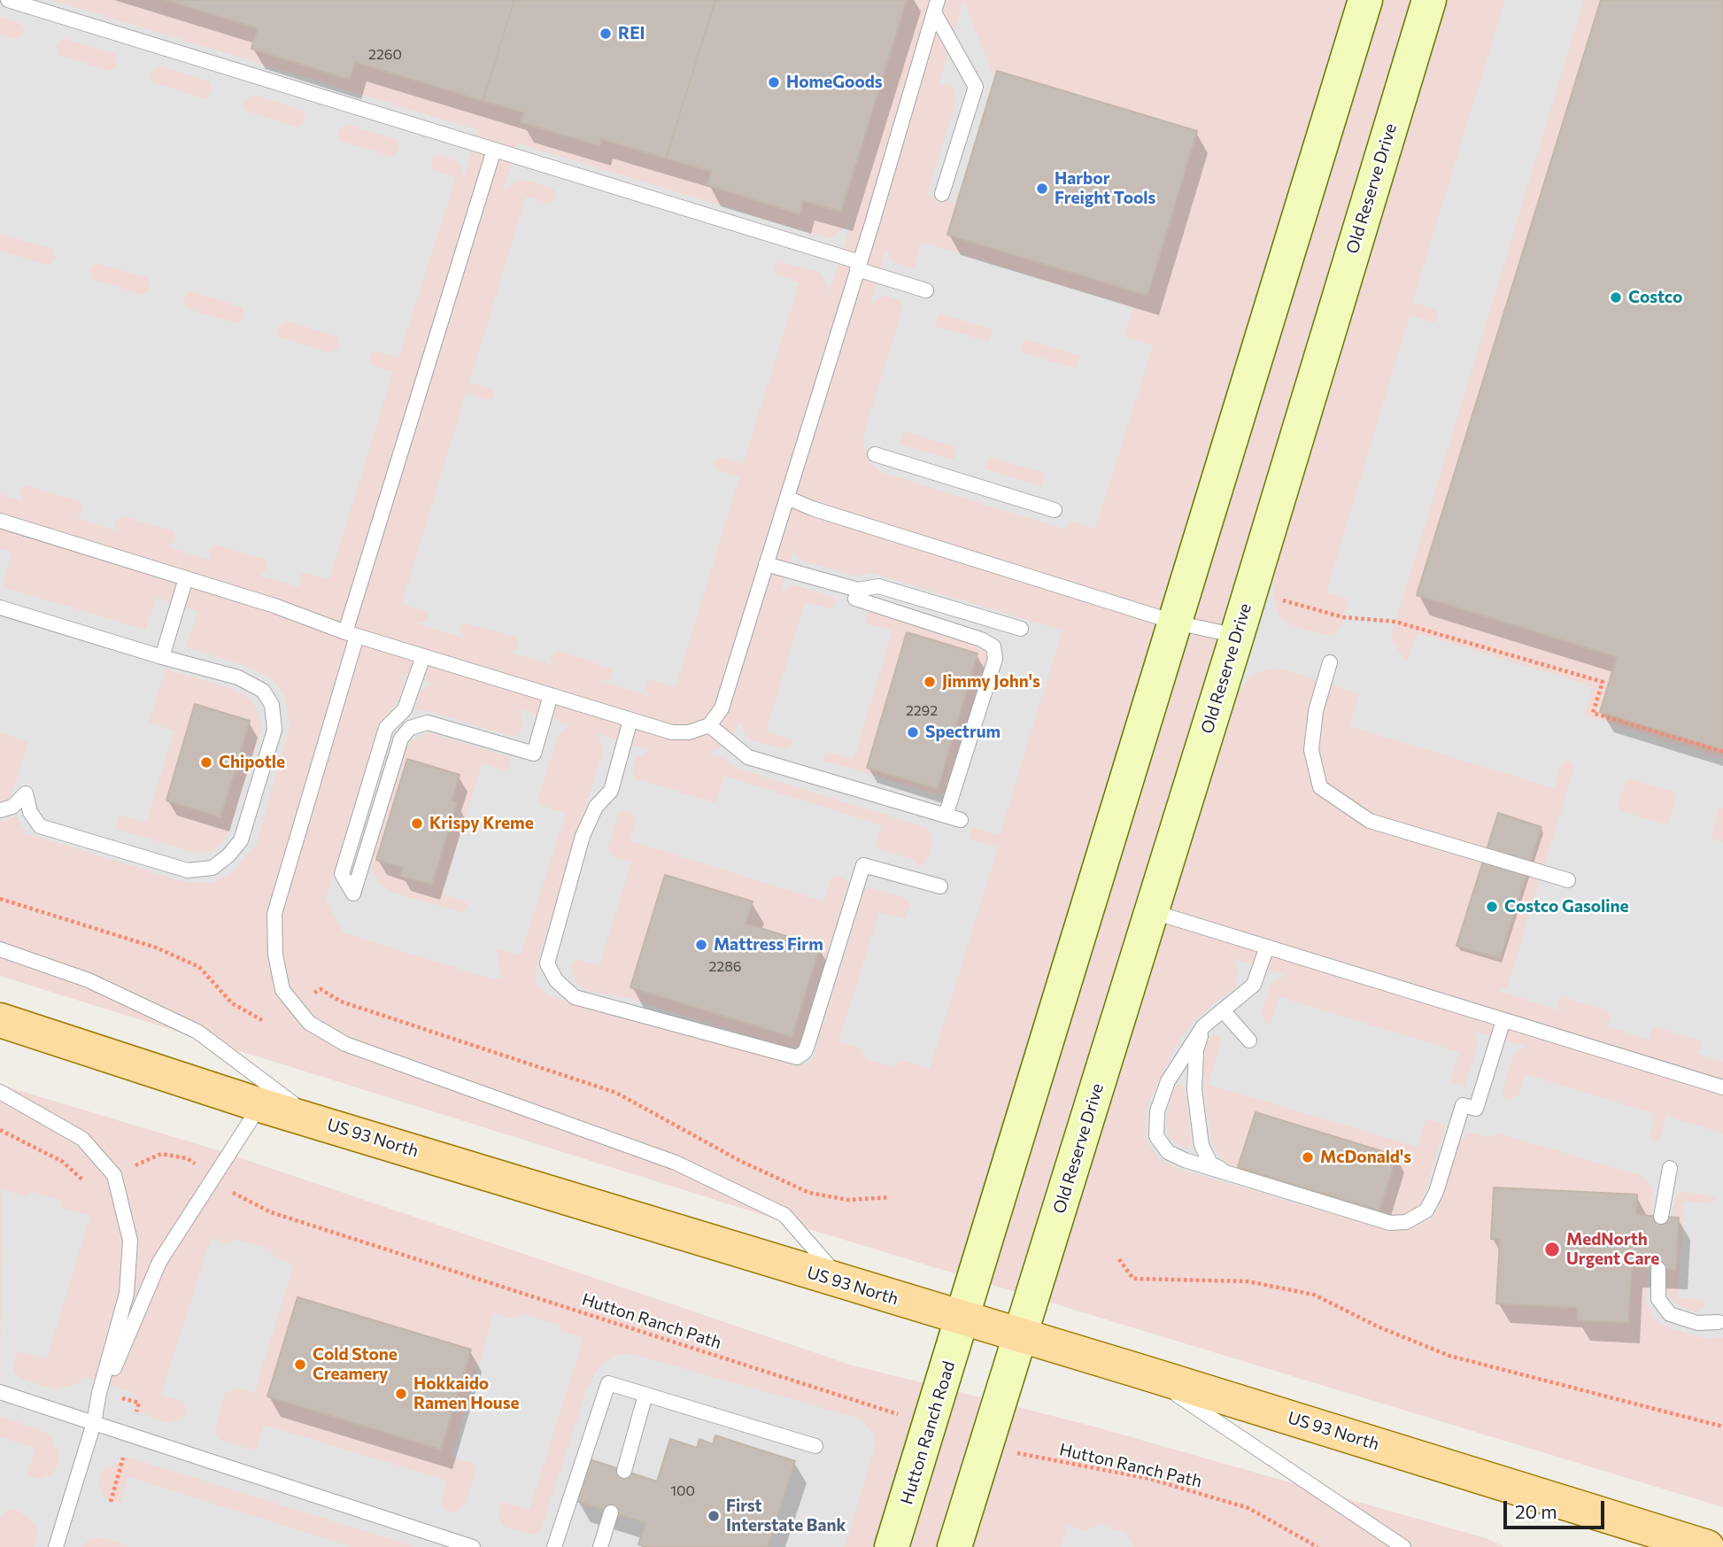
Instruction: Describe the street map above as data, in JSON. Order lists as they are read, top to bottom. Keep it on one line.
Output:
{"streets":{"main road":["Old Reserve Drive","US 93 North","Hutton Ranch Road"],"path":["Hutton Ranch Path"]},"crossings":[["Old Reserve Drive","US 93 North"],["US 93 North","Hutton Ranch Road"],["Hutton Ranch Path","Hutton Ranch Road"]],"places":["REI","HomeGoods","Harbor Freight Tools","Costco","Jimmy John's","Spectrum","Chipotle","Krispy Kreme","Costco Gasoline","Mattress Firm","McDonald's","MedNorth Urgent Care","Cold Stone Creamery","Hokkaido Ramen House","First Interstate Bank"],"house_numbers":["2260","2292","2286","100"],"scale_bar":"20 m"}
